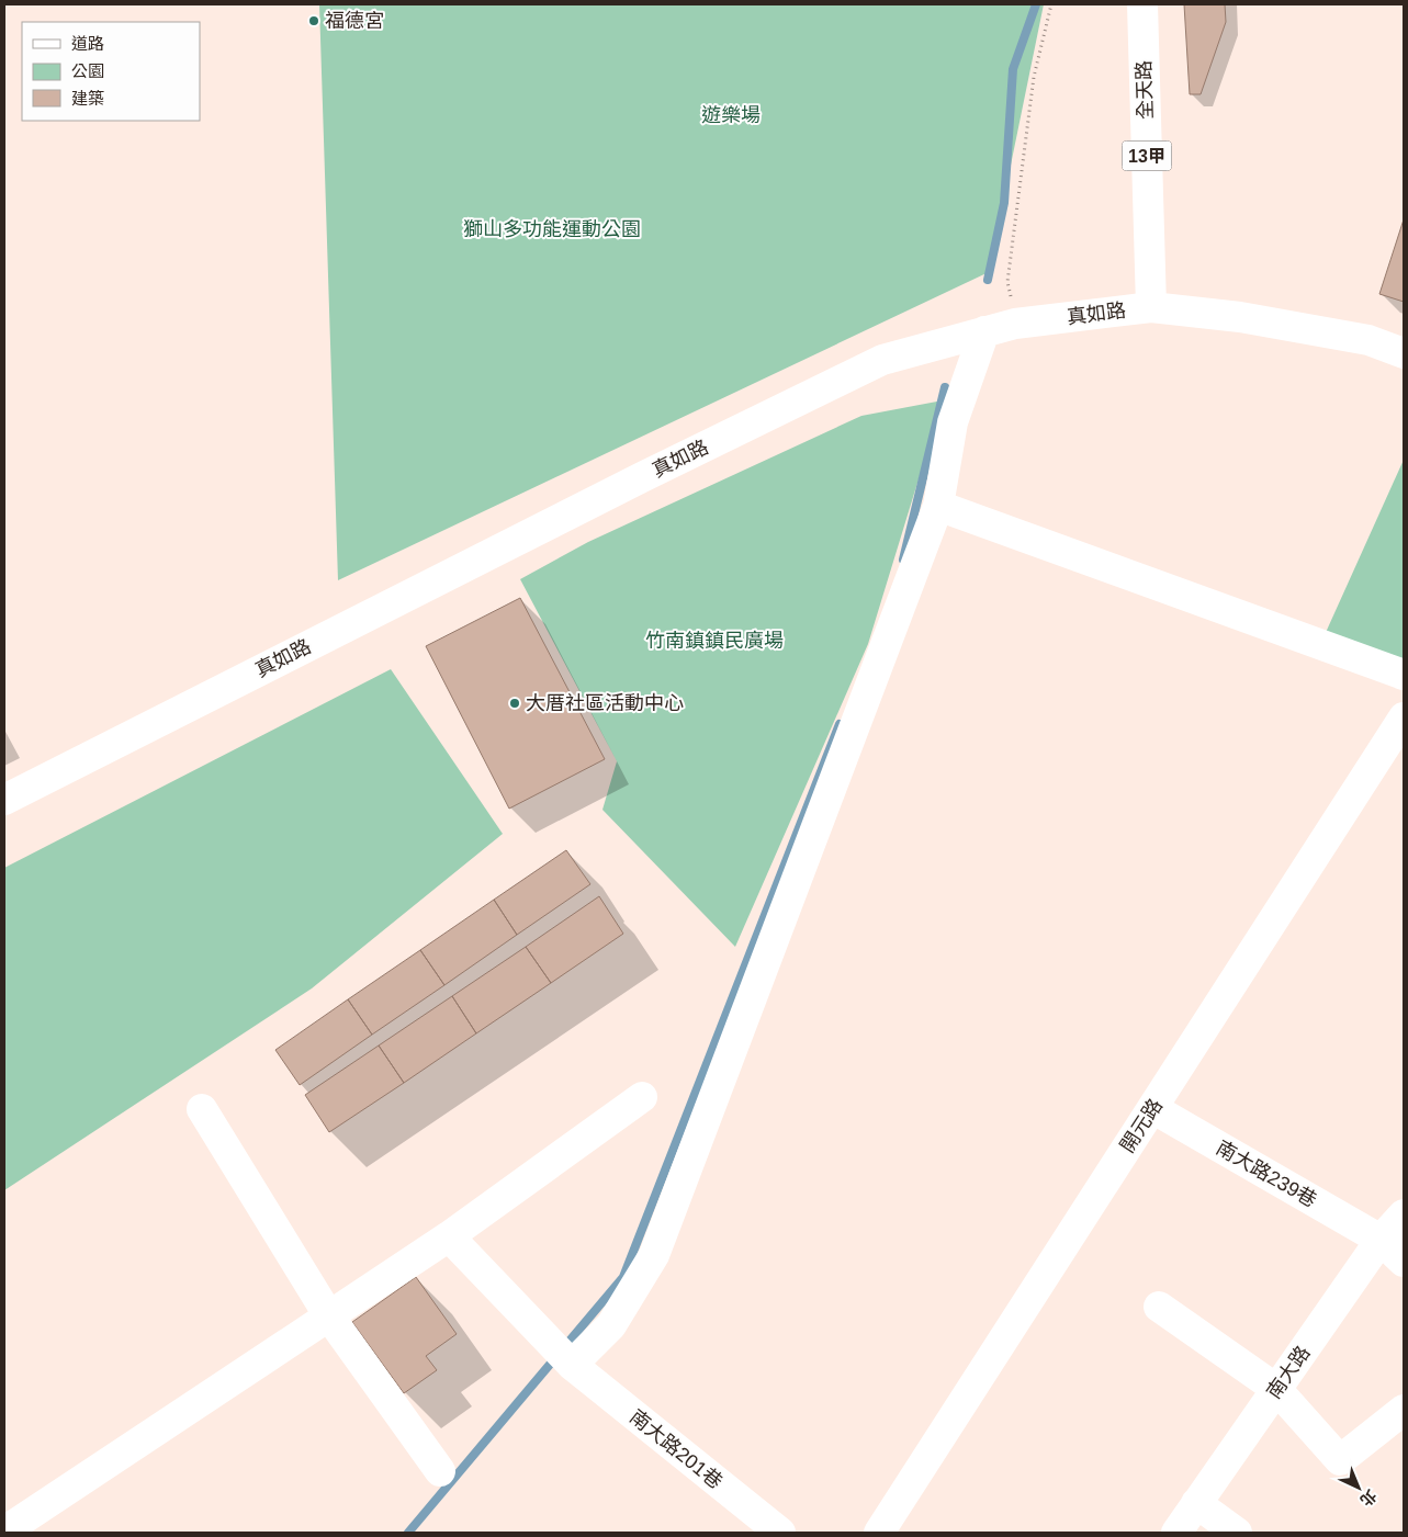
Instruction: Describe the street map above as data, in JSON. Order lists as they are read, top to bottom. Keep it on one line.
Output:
{"streets":{"street":["全天路","13甲","真如路","開元路","南大路239巷","南大路","南大路201巷"]},"crossings":[["全天路","真如路"],["開元路","南大路239巷"],["南大路239巷","南大路"]],"parks":["遊樂場","獅山多功能運動公園","竹南鎮鎮民廣場"],"places":["福德宮","大厝社區活動中心"],"legend":["道路","公園","建築"],"north":"bottom right"}
